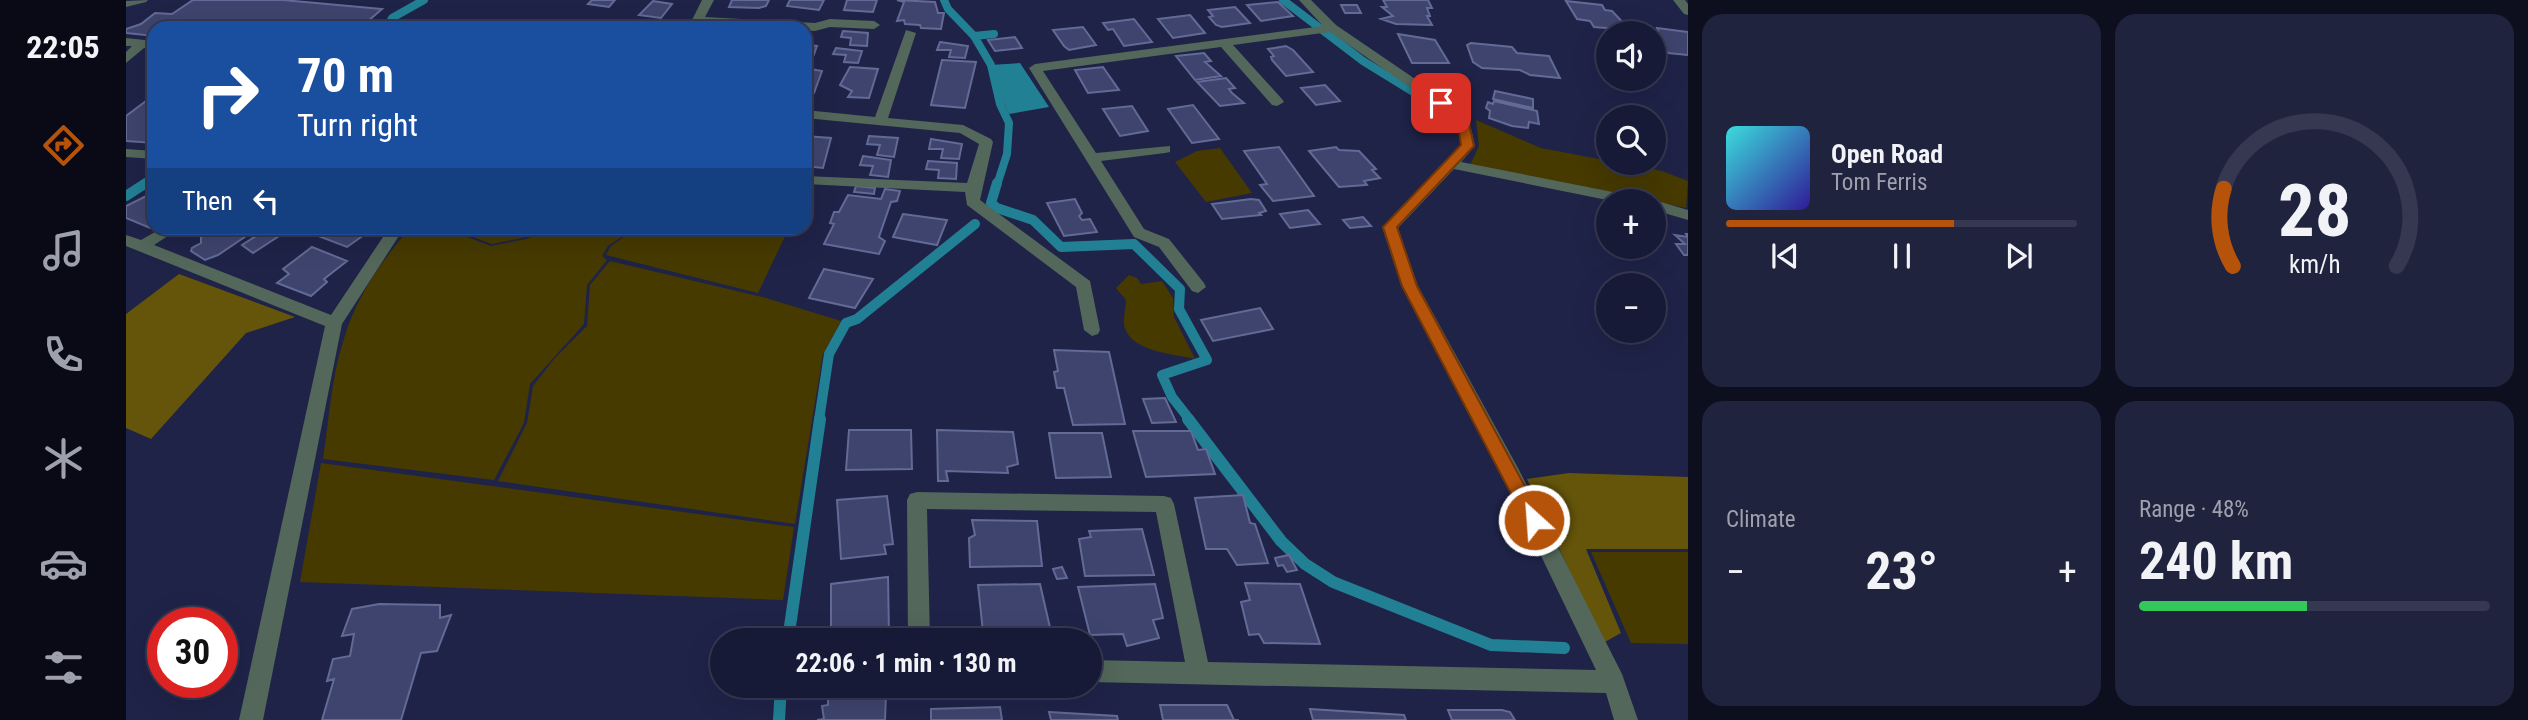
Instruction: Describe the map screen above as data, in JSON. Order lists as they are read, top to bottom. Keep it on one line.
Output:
{"page":{"tabs":"22:05","map_buttons":["+","−"],"turn":["70 m","Turn right"],"song":["Open Road","Tom Ferris"],"then":"Then","tile":["Climate",["Range · 48%","240 km"]],"heat":["−","23°","+"],"limit":"30","trip":"22:06 · 1 min · 130 m","gauge":["28","km/h"]}}
